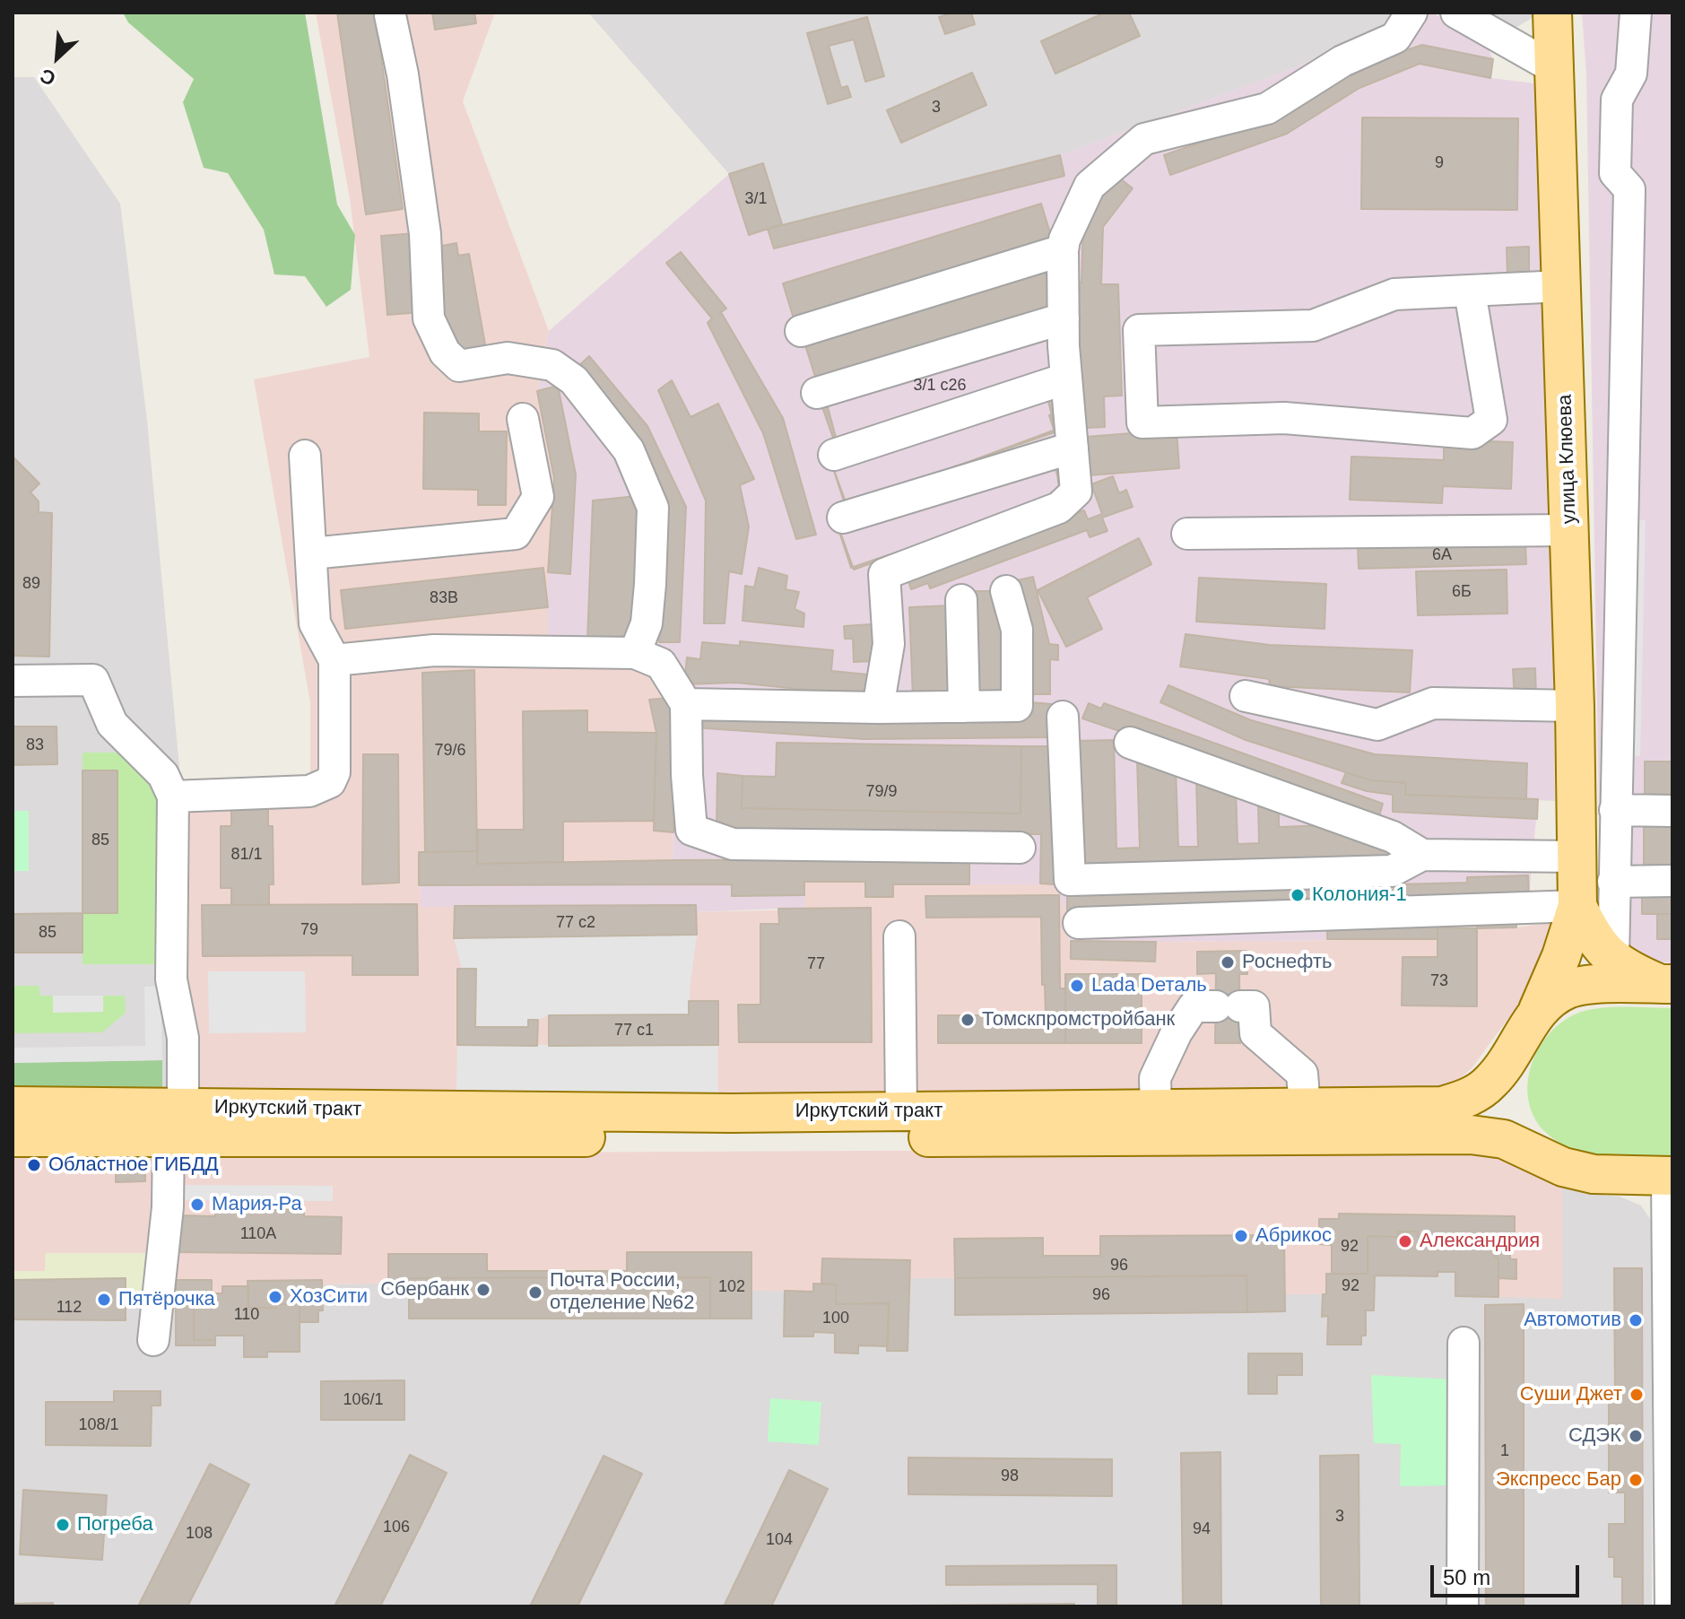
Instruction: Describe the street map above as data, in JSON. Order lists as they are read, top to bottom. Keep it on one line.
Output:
{"streets":{"main road":["улица Клюева","Иркутский тракт"]},"crossings":[["улица Клюева","Иркутский тракт"]],"places":["Колония-1","Роснефть","Lada Dеталь","Томскпромстройбанк","Областное ГИБДД","Мария-Ра","Абрикос","Александрия","Сбербанк","Почта России, отделение №62","ХозСити","Пятёрочка","Автомотив","Суши Джет","СДЭК","Экспресс Бар","Погреба"],"house_numbers":["3","9","3/1","3/1 с26","6А","89","6Б","83В","83","79/6","79/9","85","81/1","77 с2","79","85","77","73","77 с1","110А","92","96","92","102","96","112","110","100","106/1","108/1","1","98","3","106","94","108","104"],"scale_bar":"50 m","north":"bottom left"}
